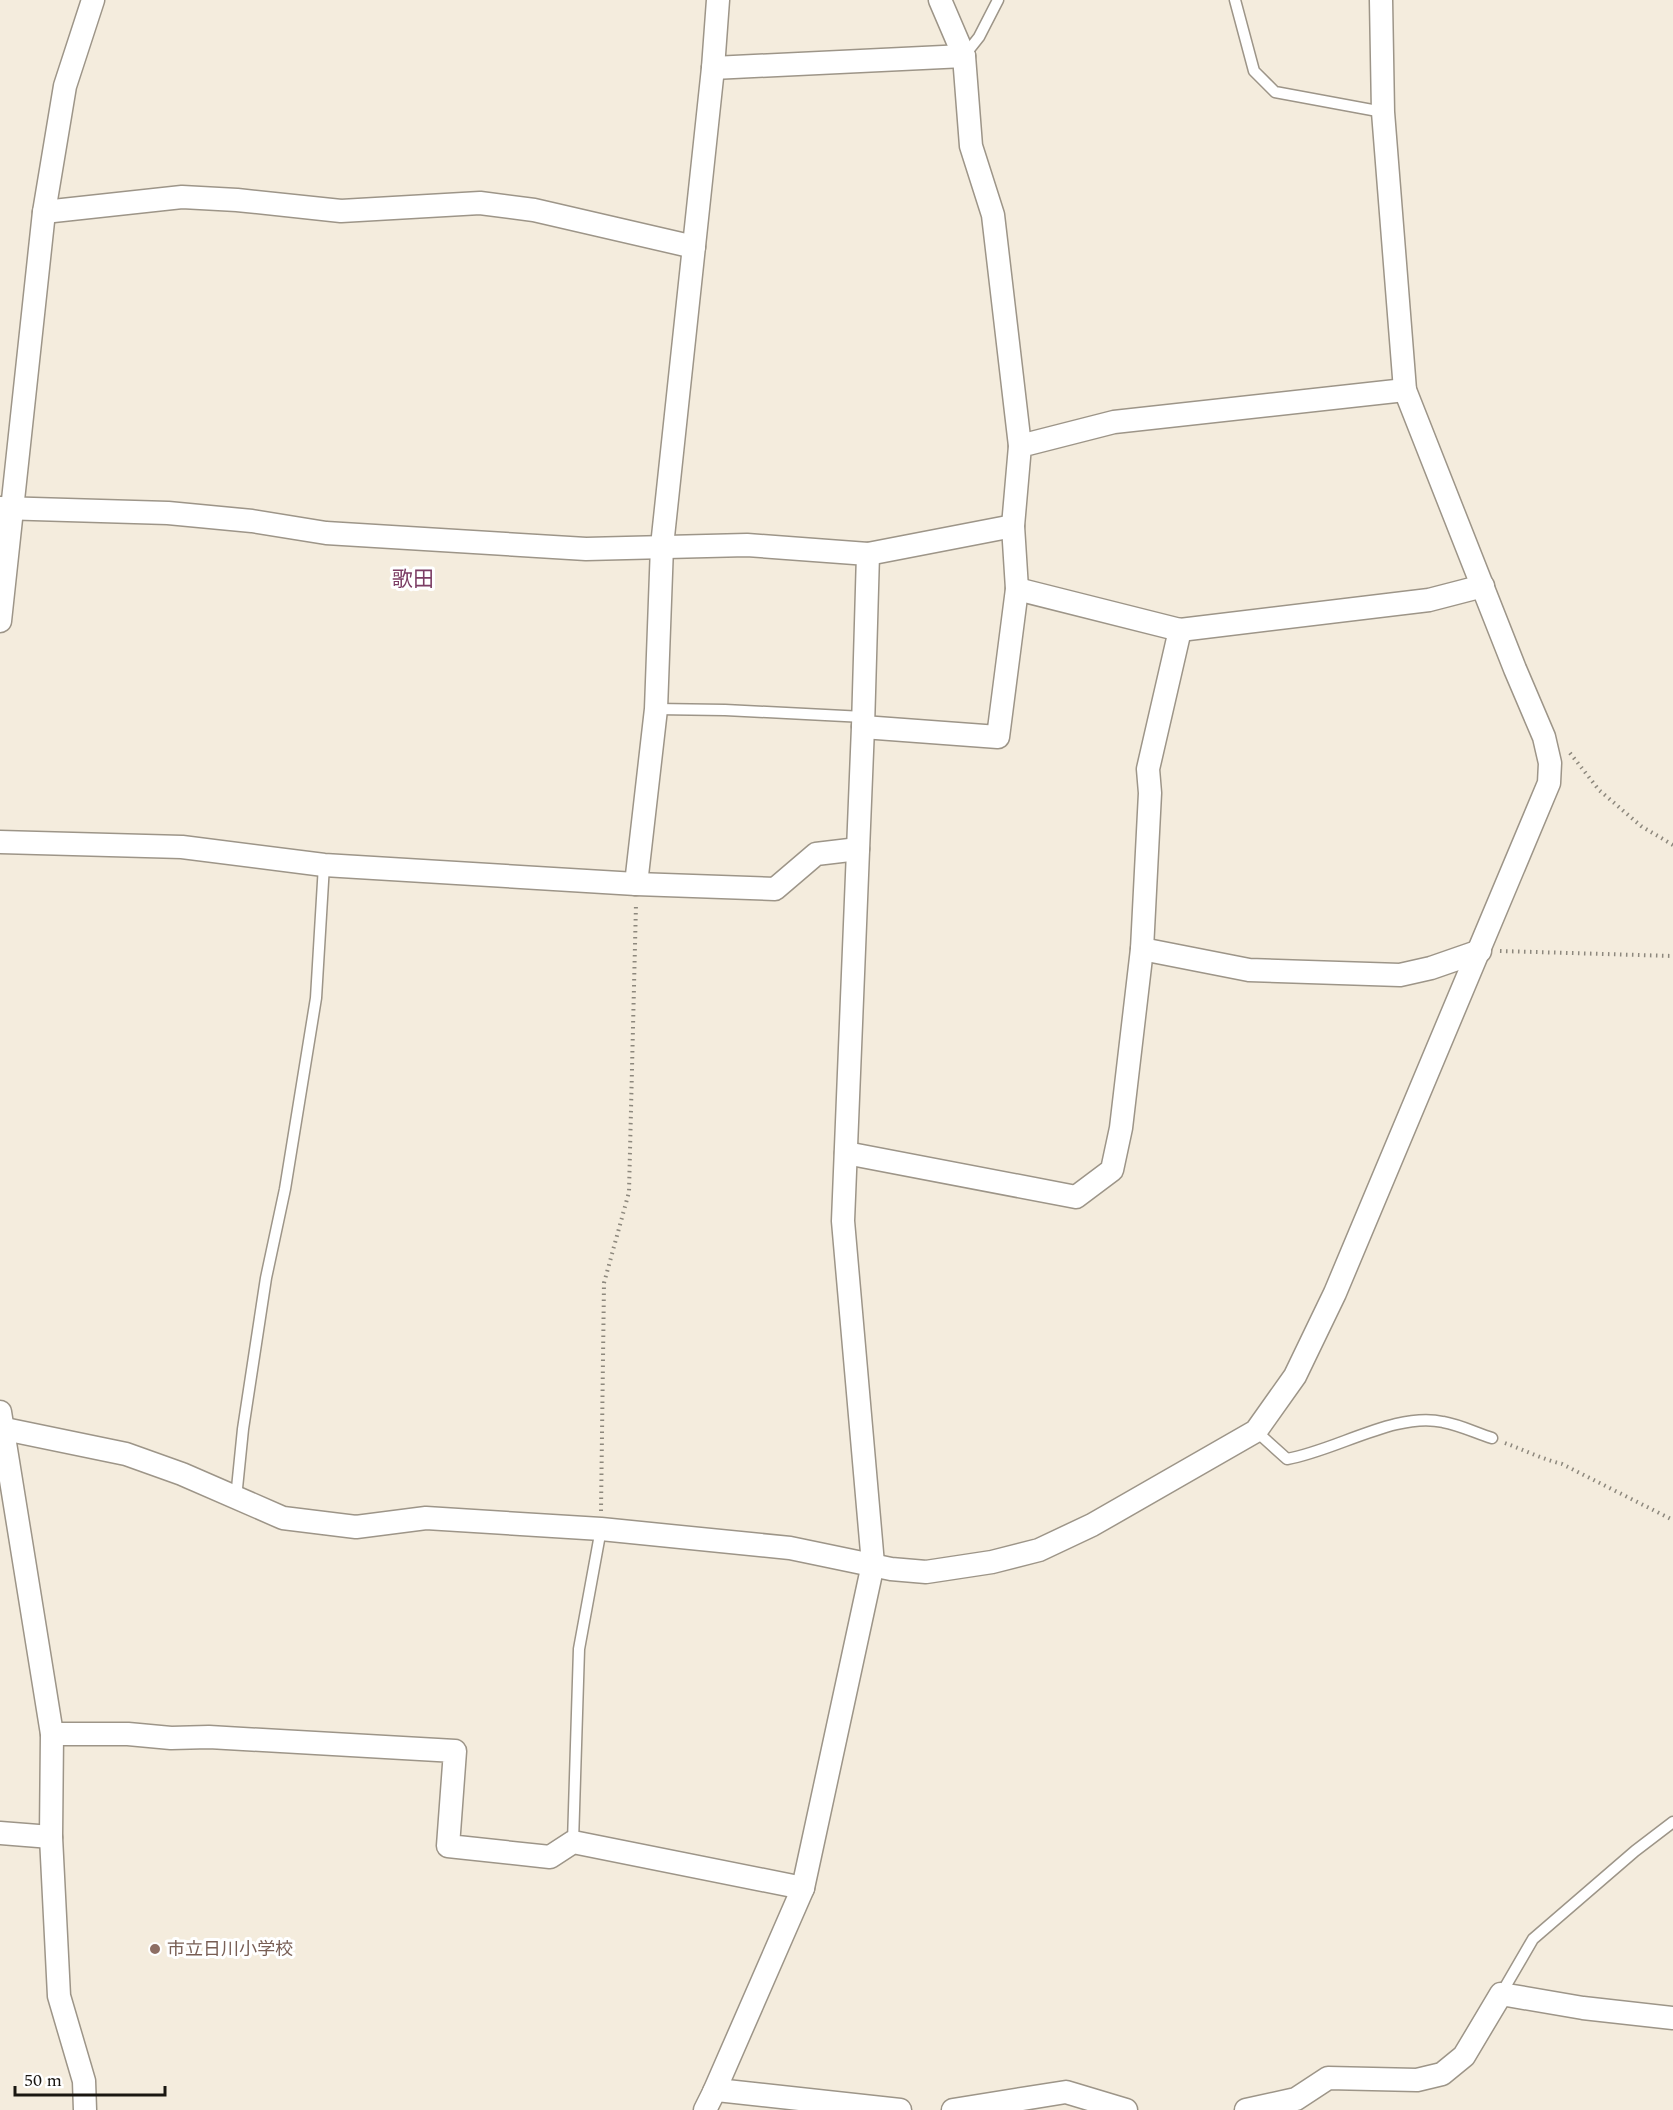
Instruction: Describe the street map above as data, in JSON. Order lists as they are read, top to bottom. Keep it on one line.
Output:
{"districts":["歌田"],"places":["市立日川小学校"],"scale_bar":"50 m"}
